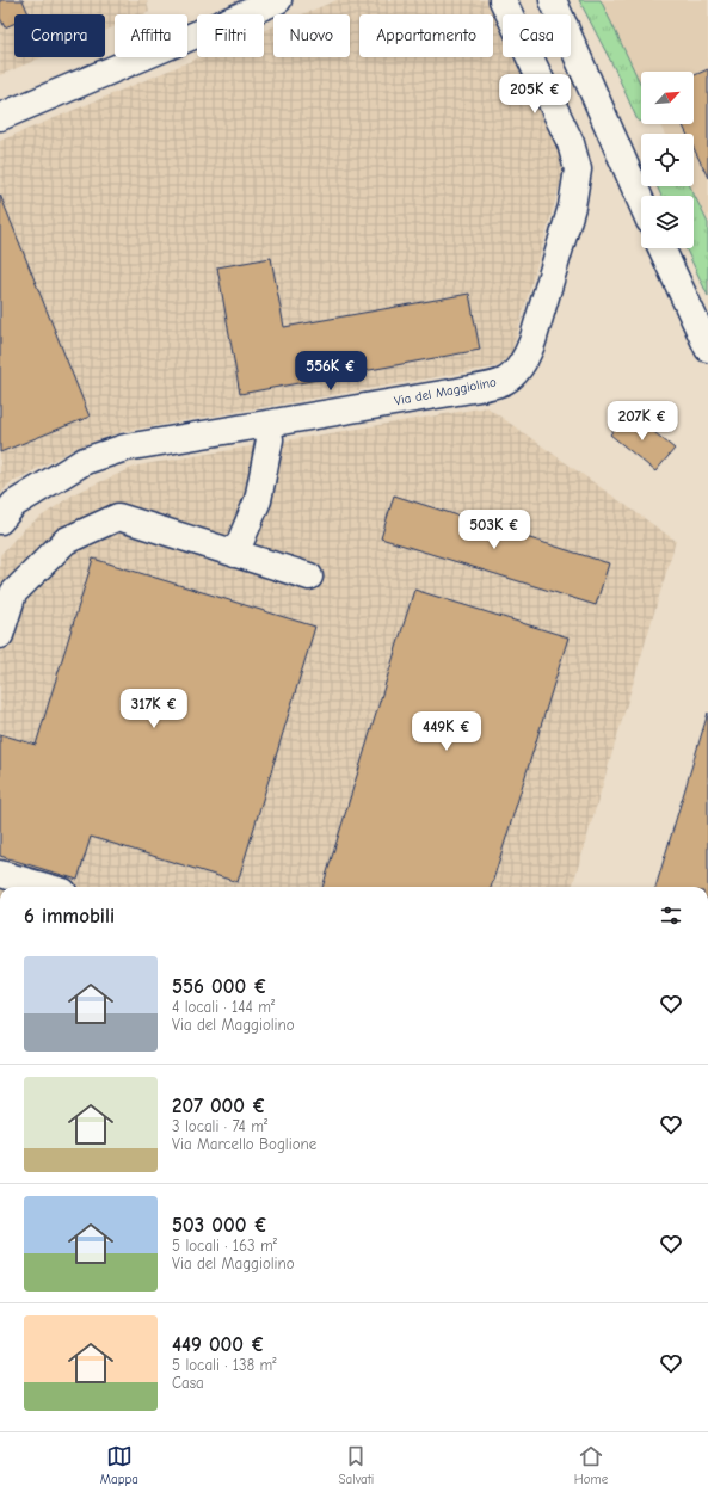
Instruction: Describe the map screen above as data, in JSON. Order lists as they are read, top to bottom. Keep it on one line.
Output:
{"streets":{"street":["Via del Maggiolino"]},"north":"top right","page":{"chip":["Compra","Affitta","Filtri","Nuovo","Appartamento","Casa"],"price":["205K €","556K €","207K €","503K €","317K €","449K €"],"heading":"6 immobili","list":[{"name":"556 000 €","note":"4 locali · 144 m² · Via del Maggiolino"},{"name":"207 000 €","note":"3 locali · 74 m² · Via Marcello Boglione"},{"name":"503 000 €","note":"5 locali · 163 m² · Via del Maggiolino"},{"name":"449 000 €","note":"5 locali · 138 m² · Casa"}],"tabs":["Mappa","Salvati","Home"]}}
